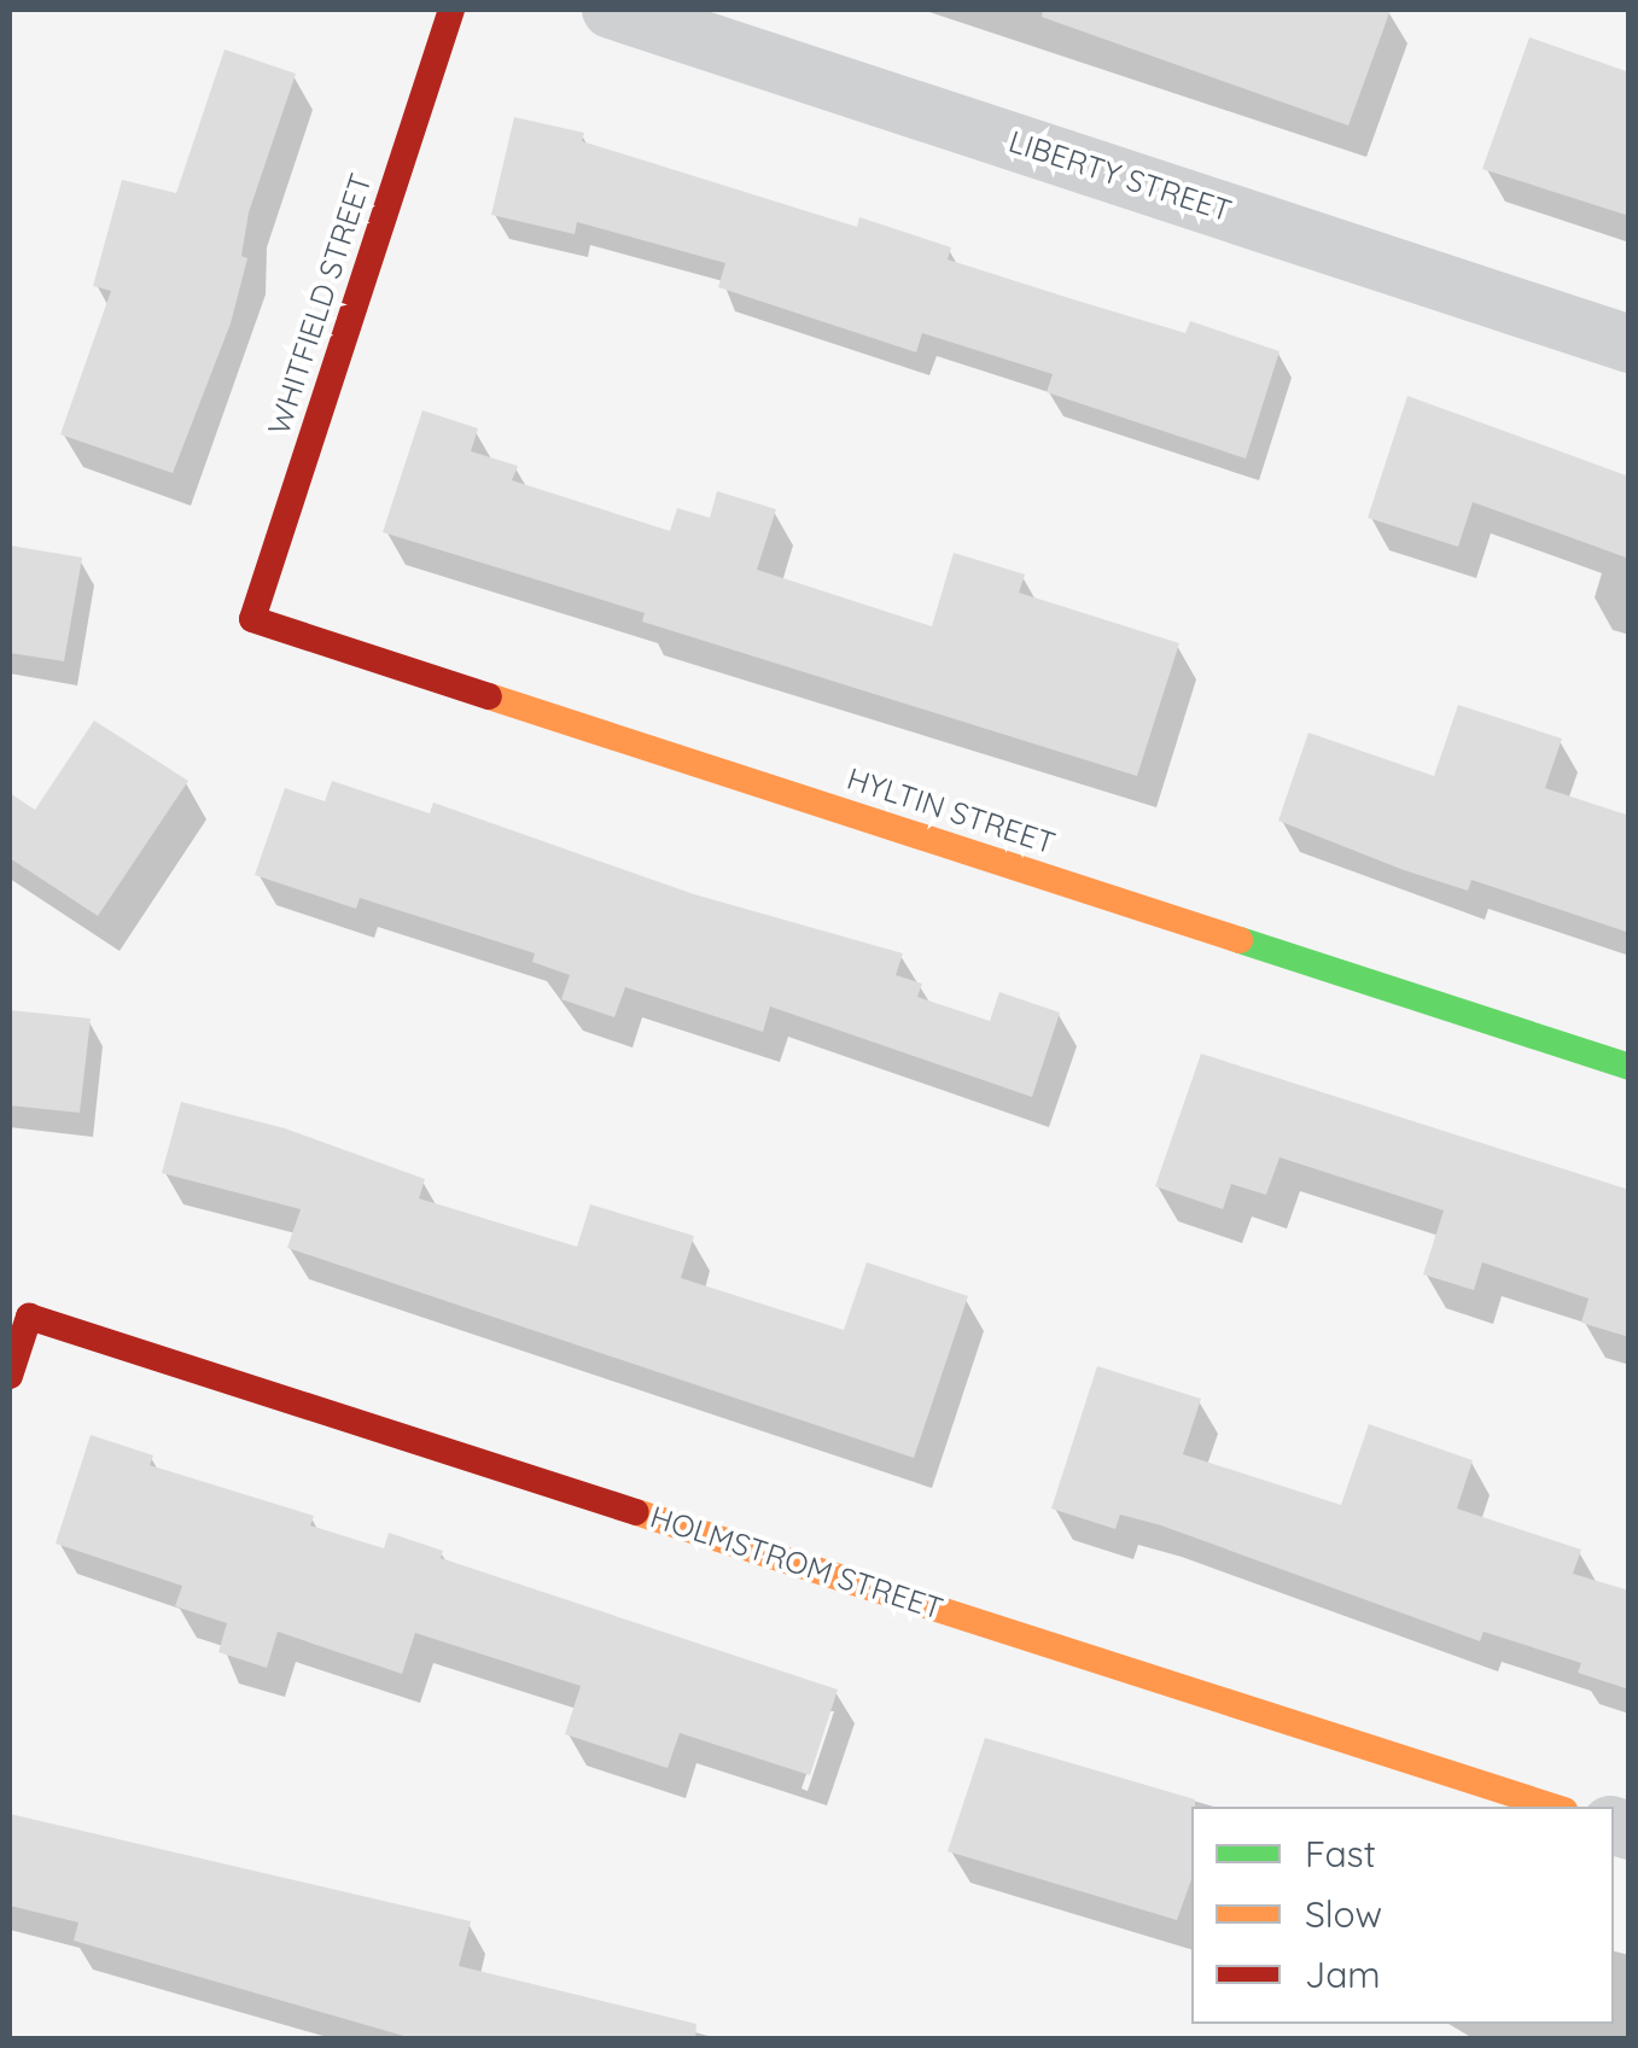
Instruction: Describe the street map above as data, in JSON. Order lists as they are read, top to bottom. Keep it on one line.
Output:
{"streets":{"street":["LIBERTY STREET","WHITFIELD STREET","HYLTIN STREET","HOLMSTROM STREET"]},"crossings":[["WHITFIELD STREET","HYLTIN STREET"]],"legend":["Fast","Slow","Jam"]}
